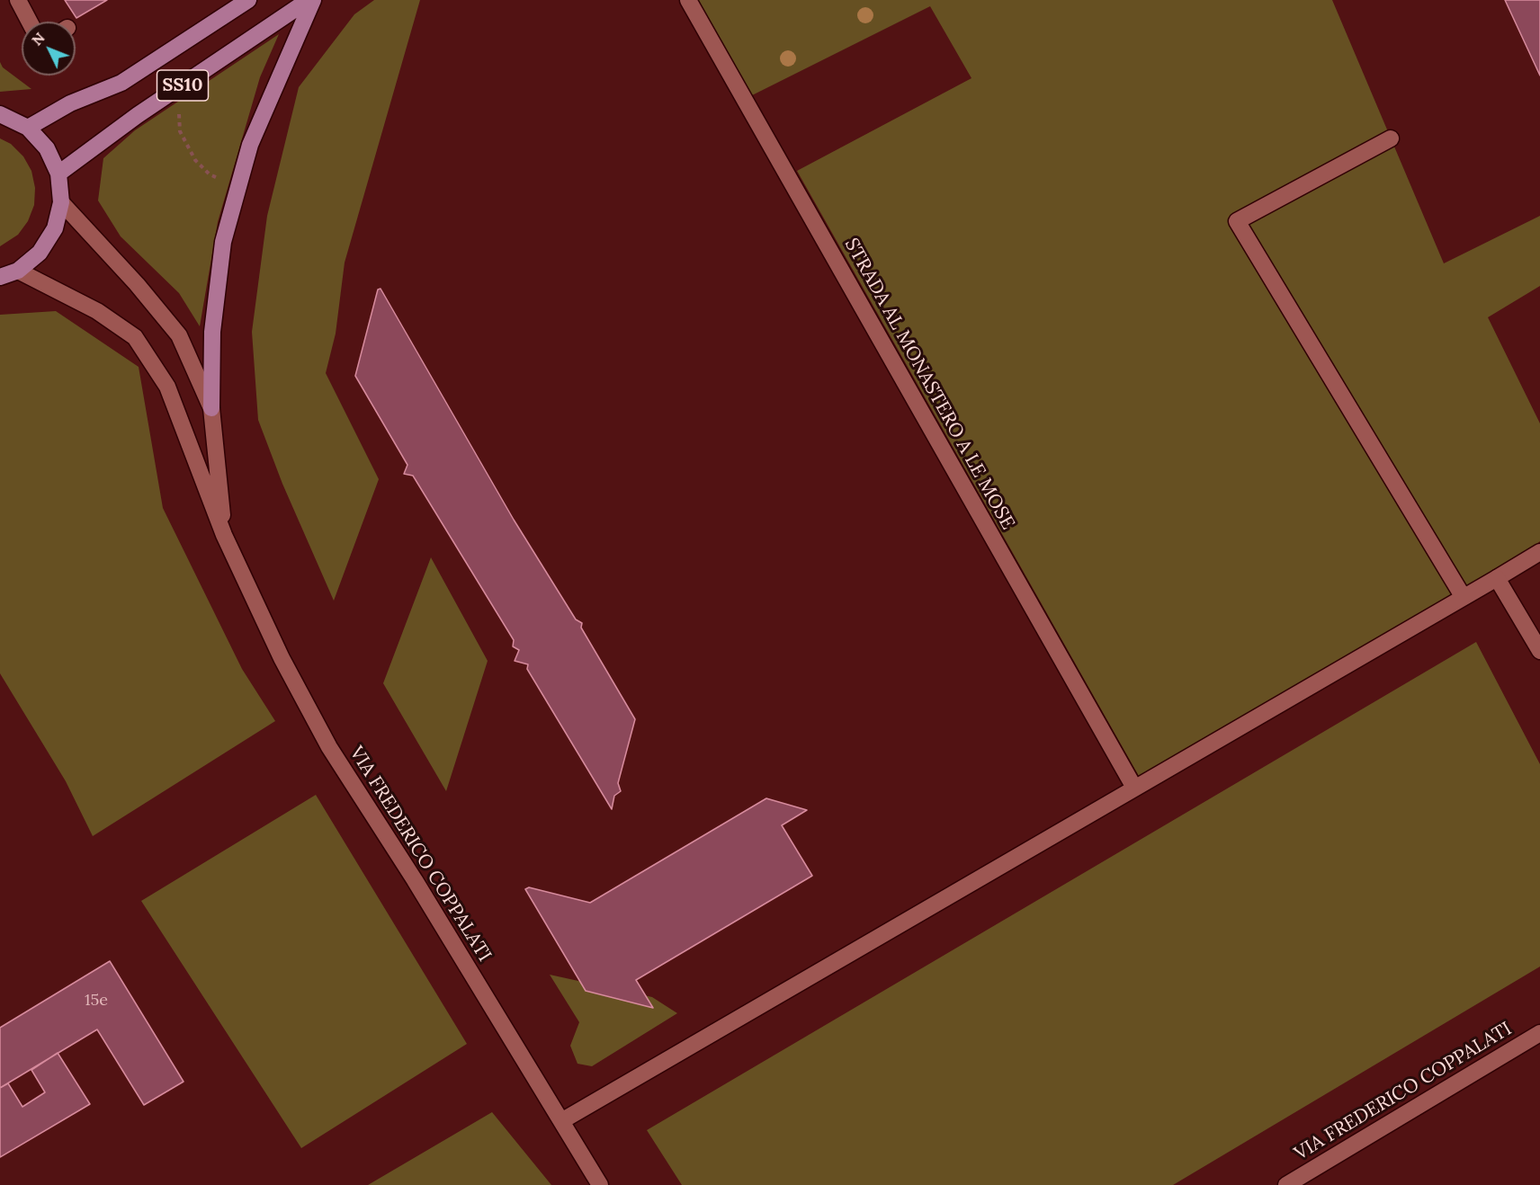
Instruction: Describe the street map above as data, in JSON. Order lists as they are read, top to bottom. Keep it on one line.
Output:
{"streets":{"main road":["SS10"],"street":["STRADA AL MONASTERO A LE MOSE","VIA FREDERICO COPPALATI"]},"house_numbers":["15e"],"north":"top left"}
